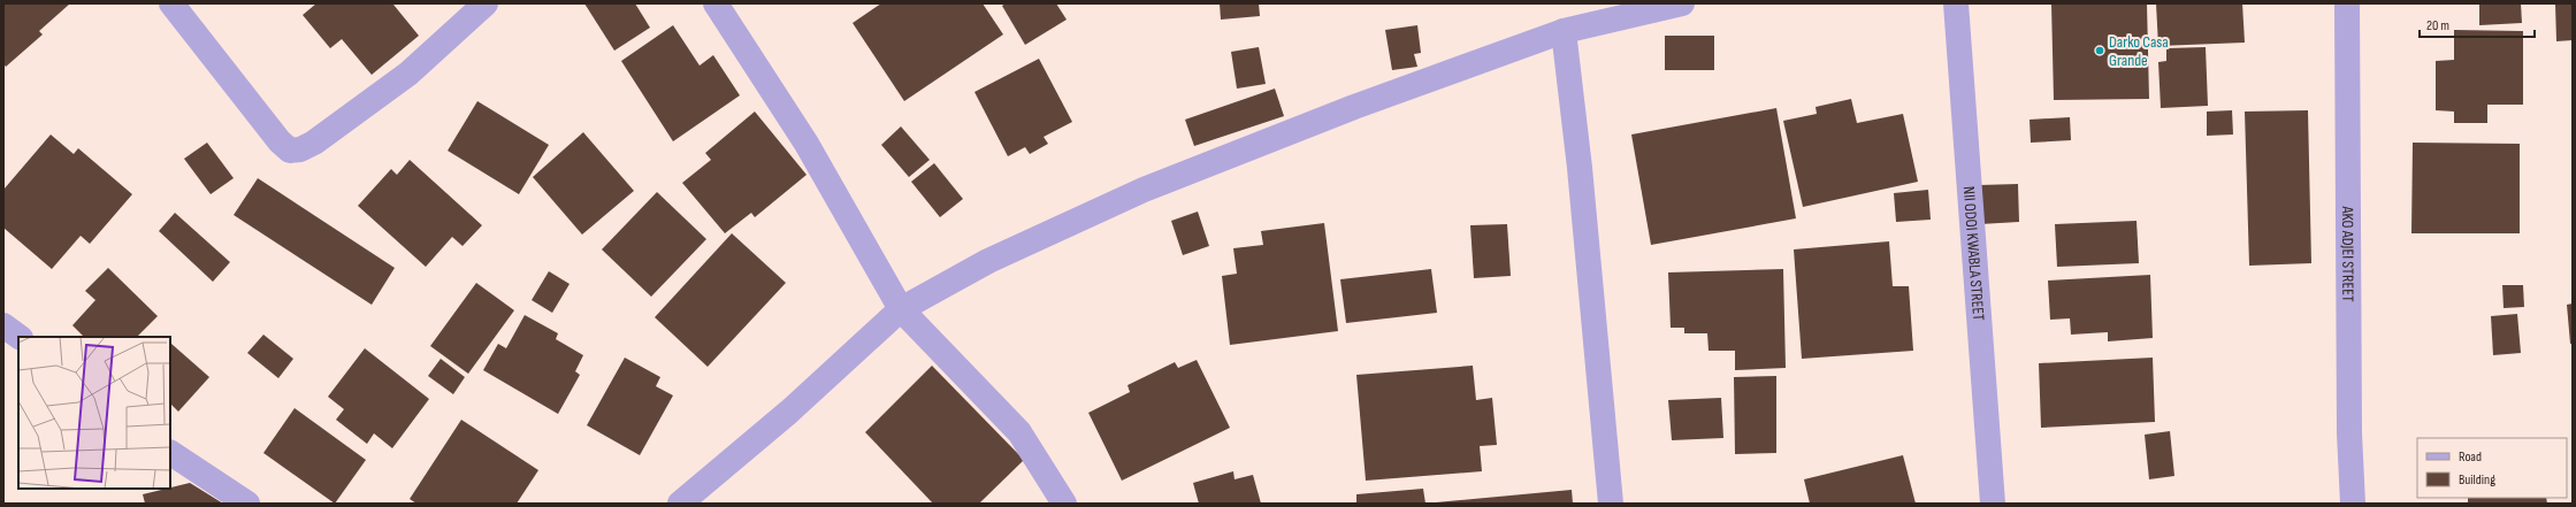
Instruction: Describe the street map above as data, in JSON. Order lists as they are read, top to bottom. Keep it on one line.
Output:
{"streets":{"street":["NII ODOI KWABLA STREET","AKO ADJEI STREET"]},"places":["Darko Casa Grande"],"legend":["Road","Building"],"scale_bar":"20 m"}
